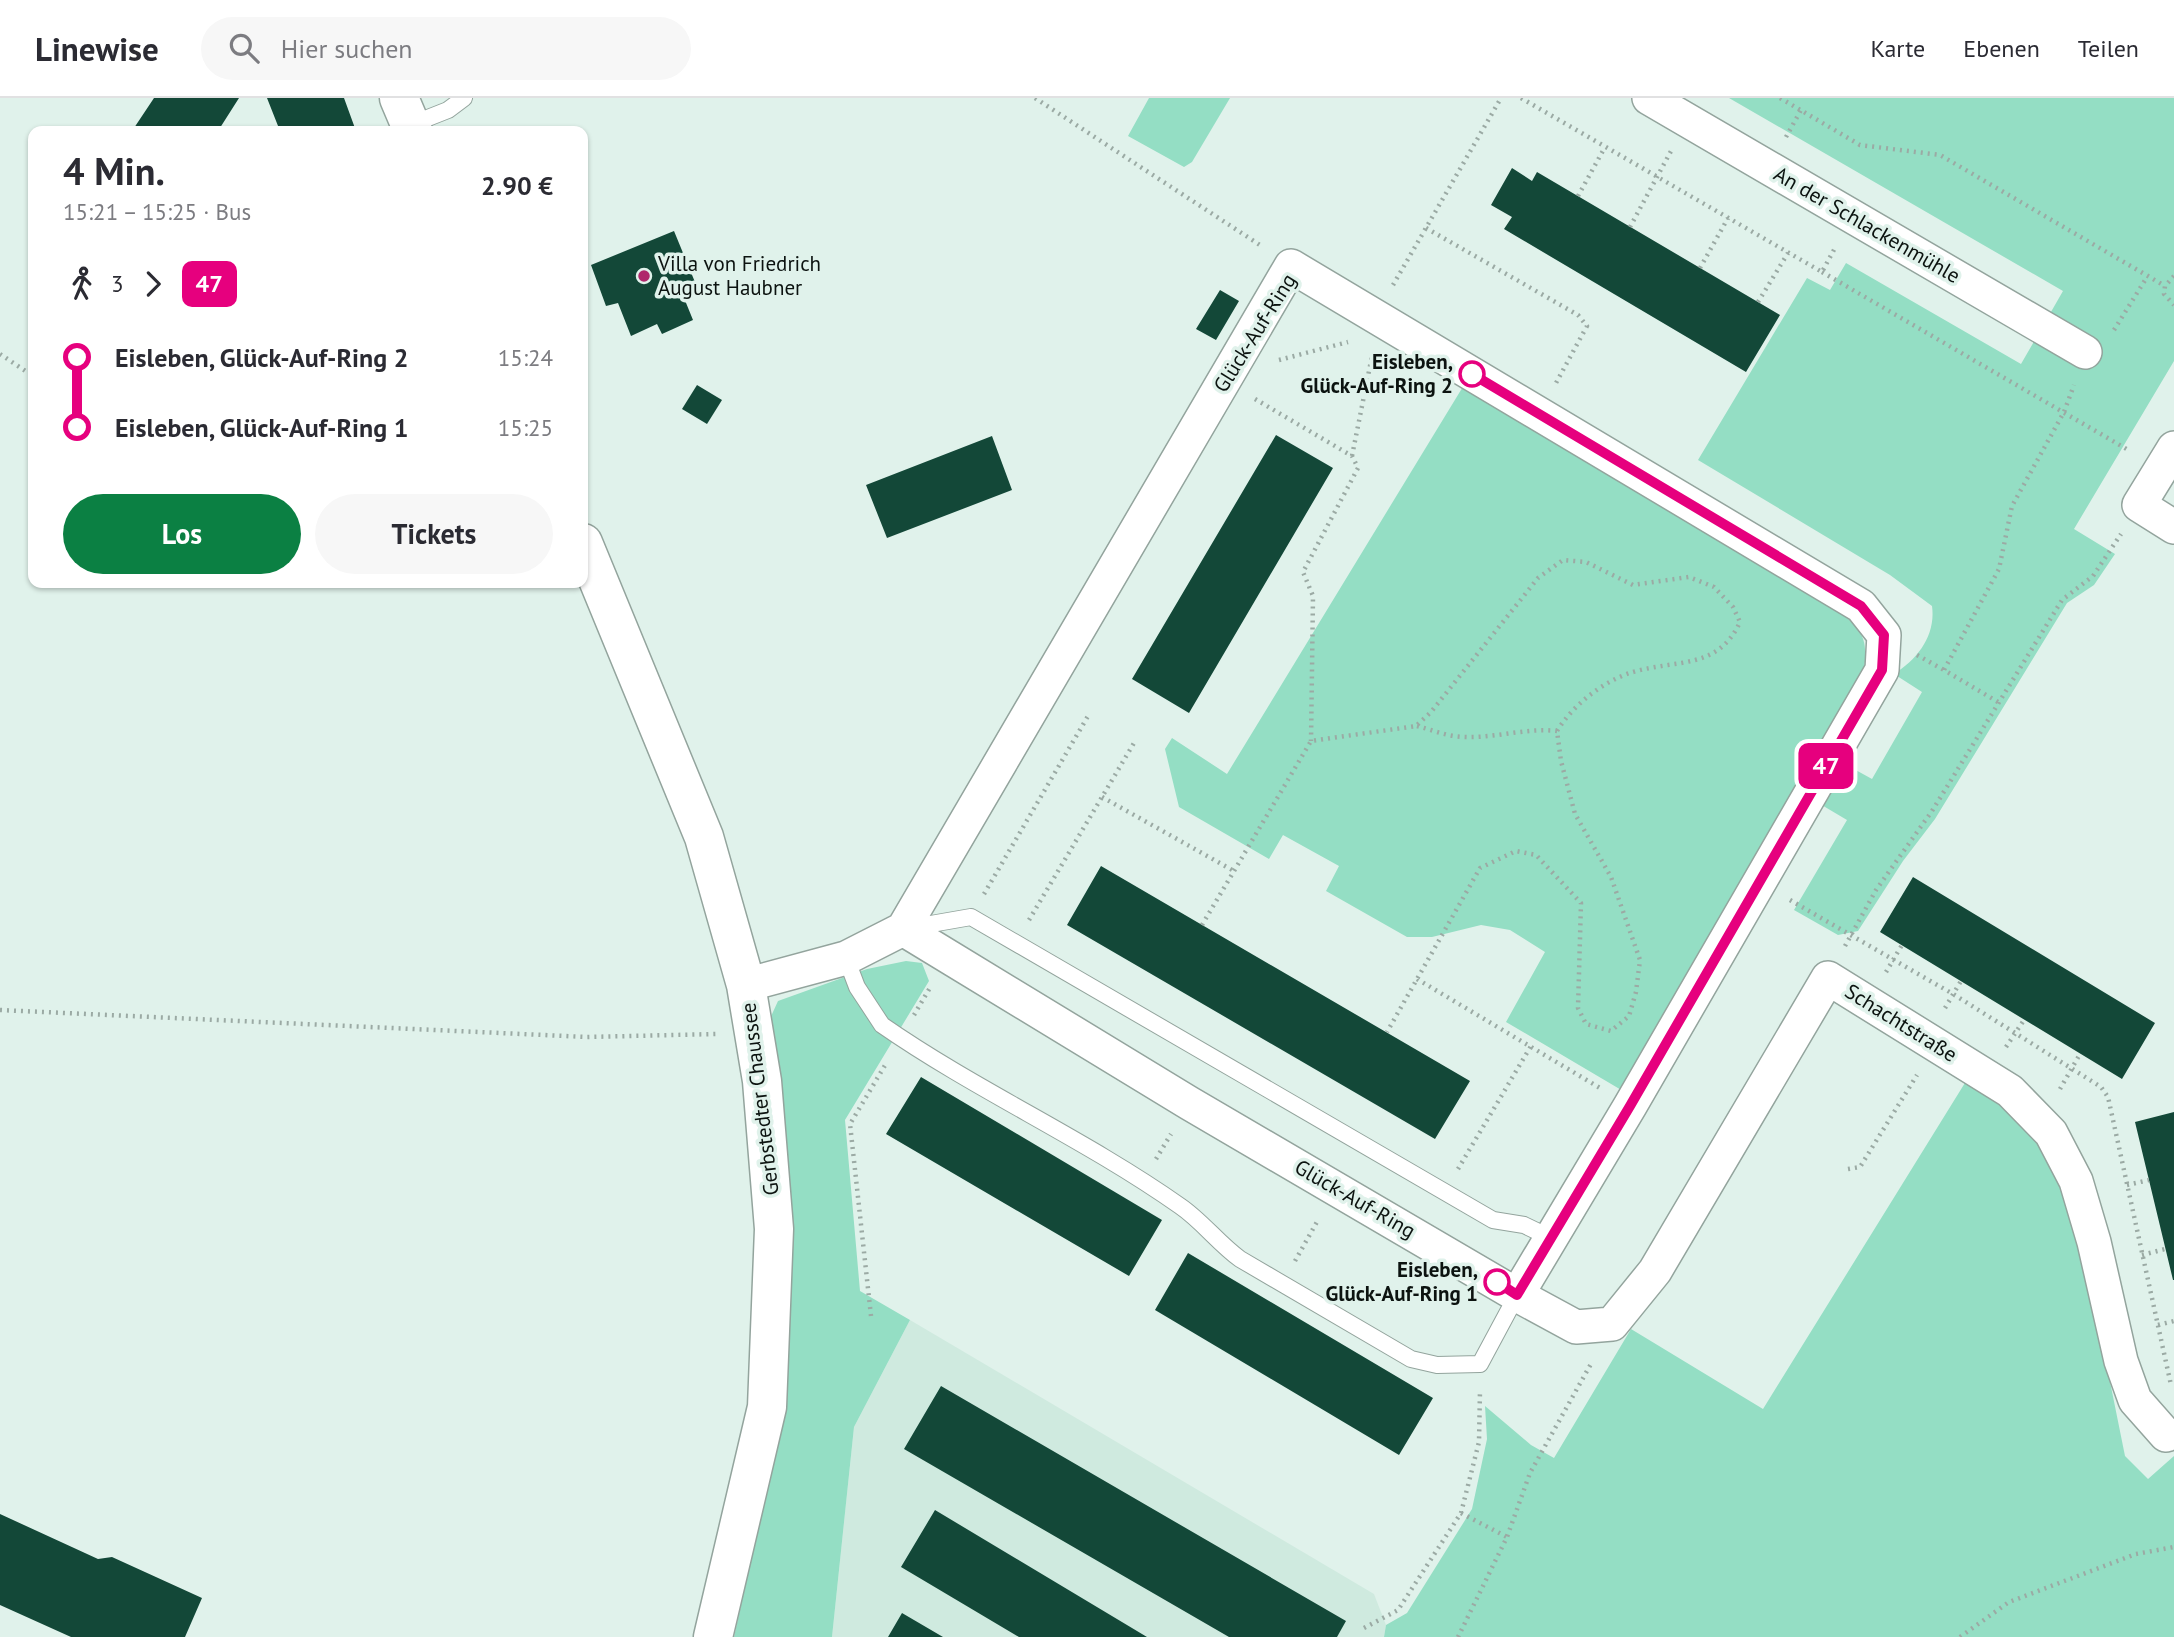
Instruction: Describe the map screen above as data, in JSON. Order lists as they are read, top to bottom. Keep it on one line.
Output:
{"streets":{"main road":["Gerbstedter Chaussee"],"street":["An der Schlackenmühle","Glück-Auf-Ring","Schachtstraße"]},"places":["Villa von Friedrich August Haubner","Eisleben, Glück-Auf-Ring 2","Eisleben, Glück-Auf-Ring 1"],"lines":["bus line 47"],"page":{"header":"Linewise","search":"Hier suchen","nav":["Karte","Ebenen","Teilen"],"on_map":"47","heading":["4 Min.","15:21 – 15:25 · Bus","2.90 €"],"legs":["3","47"],"list":[{"name":"Eisleben, Glück-Auf-Ring 2","value":"15:24"},{"name":"Eisleben, Glück-Auf-Ring 1","value":"15:25"}],"buttons":["Los","Tickets"]}}
